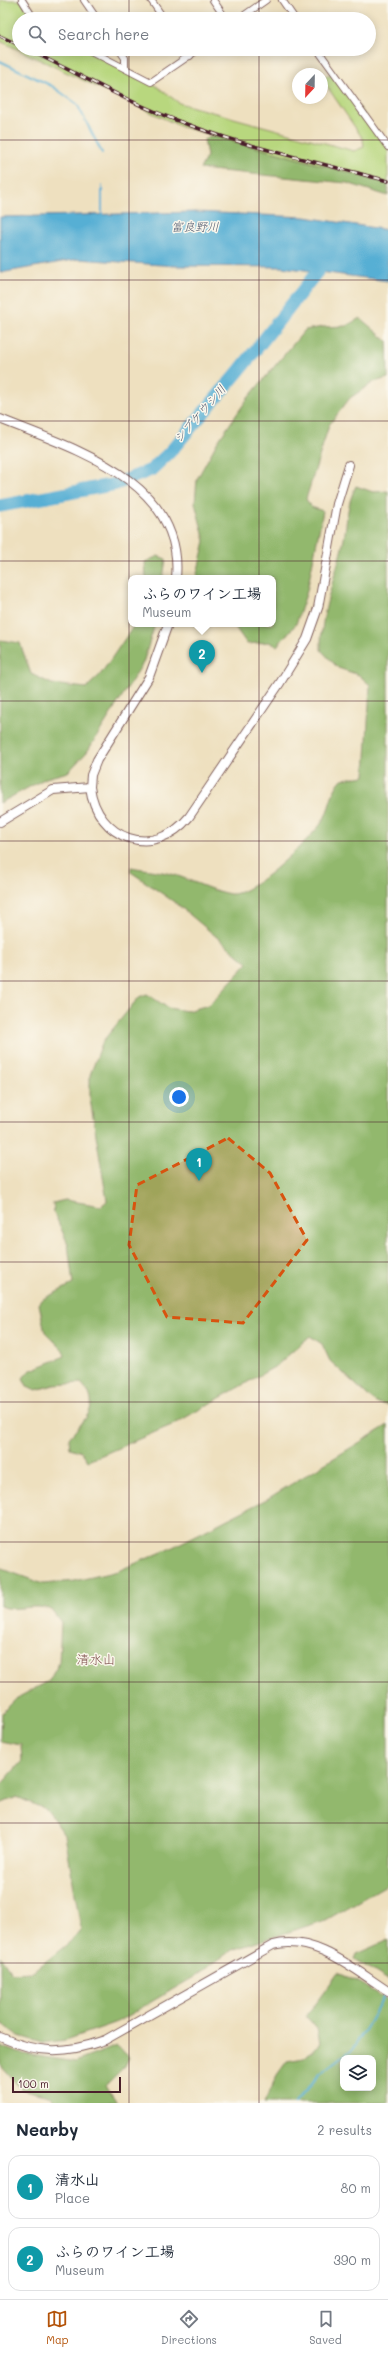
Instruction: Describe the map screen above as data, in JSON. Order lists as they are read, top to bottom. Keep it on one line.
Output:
{"districts":["清水山"],"water":["富良野川","シブケウシ川"],"scale_bar":"100 m","north":"bottom","page":{"search":"Search here","popup":["ふらのワイン工場","Museum"],"pins":["2","1"],"scale":"100 m","heading":["Nearby","2 results"],"list":[{"mark":"1","name":"清水山","note":"Place","value":"80 m"},{"mark":"2","name":"ふらのワイン工場","note":"Museum","value":"390 m"}],"nav":["Map","Directions","Saved"]}}
